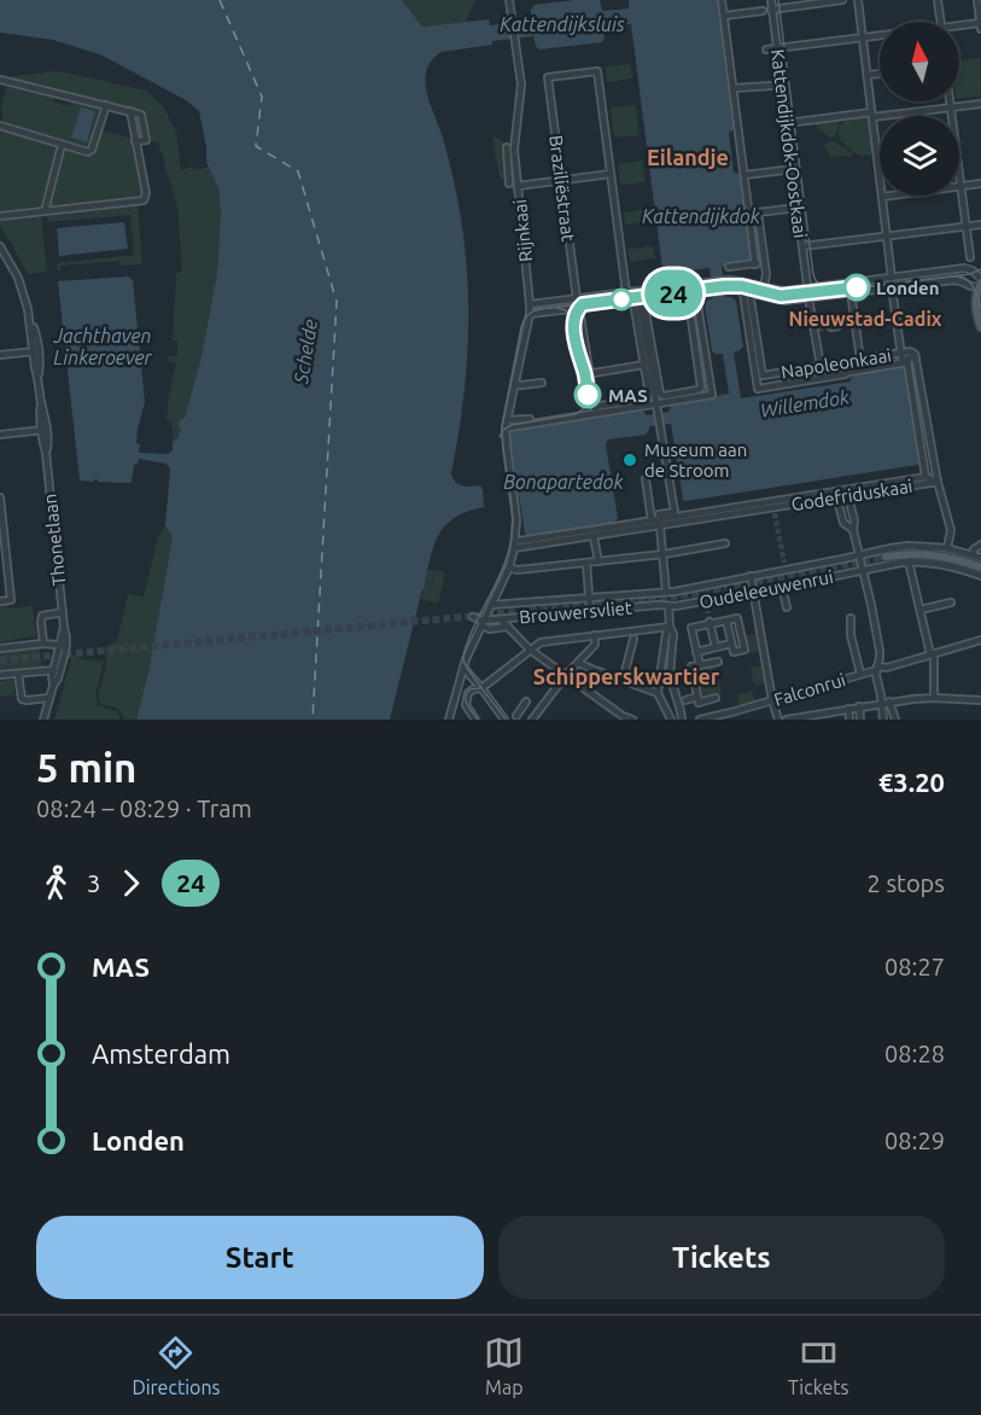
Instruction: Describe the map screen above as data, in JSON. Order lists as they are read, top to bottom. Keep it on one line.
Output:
{"streets":{"street":["Kattendijkdok-Oostkaai","Braziliëstraat","Rijnkaai","Napoleonkaai","Godefriduskaai","Thonetlaan","Oudeleeuwenrui","Brouwersvliet","Falconrui"]},"crossings":[["Kattendijkdok-Oostkaai","Napoleonkaai"],["Rijnkaai","Brouwersvliet"],["Oudeleeuwenrui","Brouwersvliet"]],"districts":["Eilandje","Nieuwstad-Cadix","Schipperskwartier"],"water":["Kattendijksluis","Kattendijkdok","Jachthaven Linkeroever","Schelde","Willemdok","Bonapartedok"],"places":["Londen","MAS","Museum aan de Stroom"],"lines":["tram line 24"],"north":"top","page":{"on_map":"24","heading":["5 min","08:24 – 08:29 · Tram","€3.20"],"legs":["3","24","2 stops"],"list":[{"name":"MAS","value":"08:27"},{"name":"Amsterdam","value":"08:28"},{"name":"Londen","value":"08:29"}],"buttons":["Start","Tickets"],"tabs":["Directions","Map","Tickets"]}}
